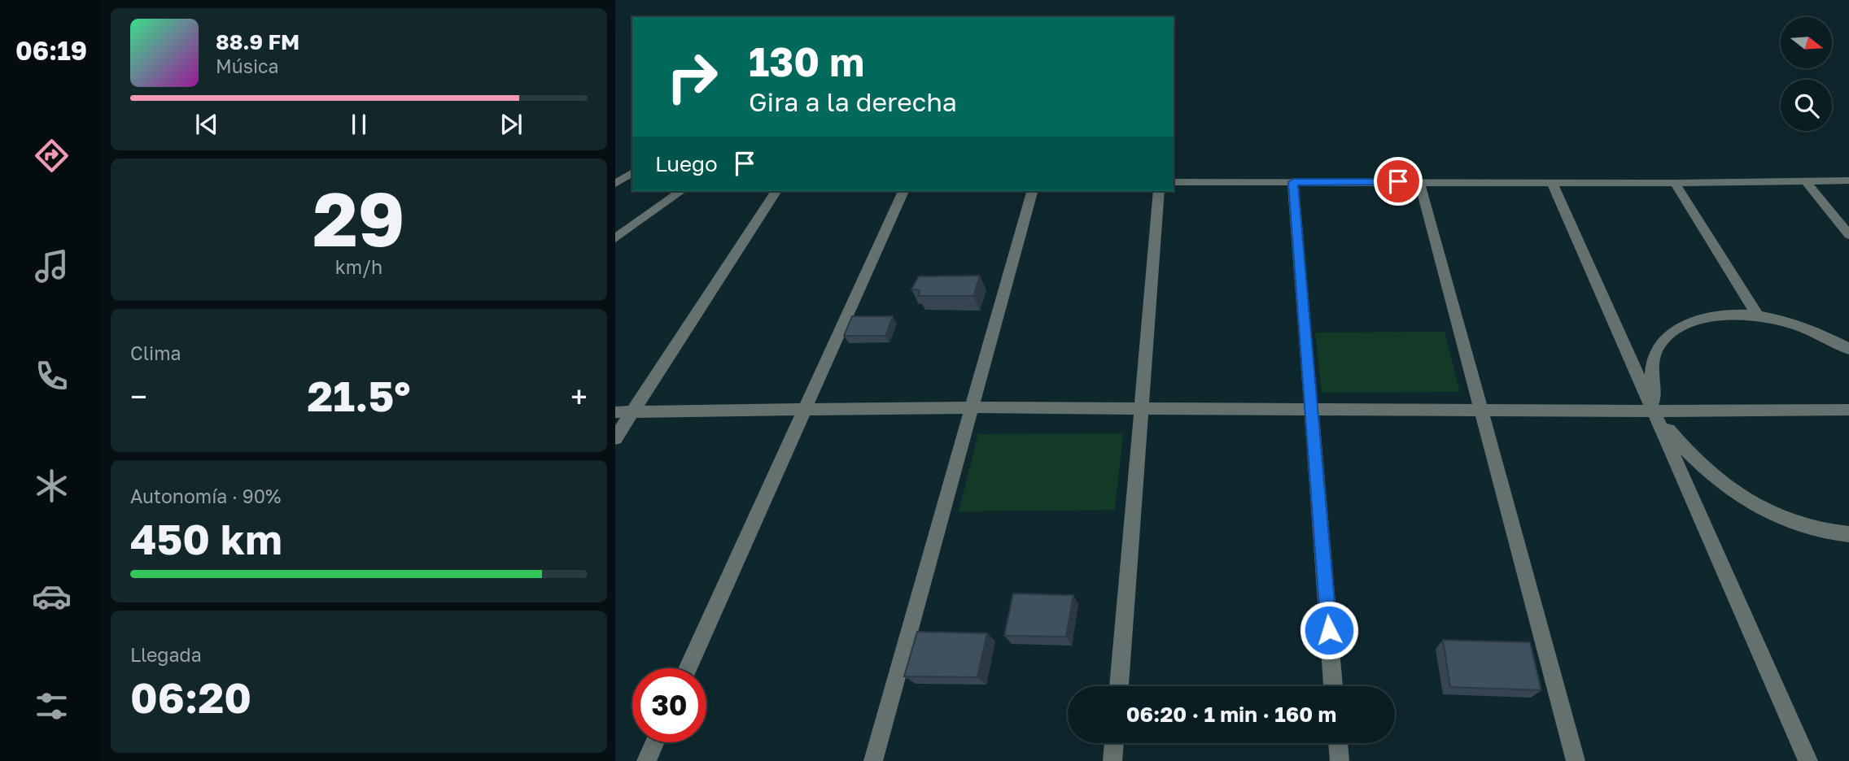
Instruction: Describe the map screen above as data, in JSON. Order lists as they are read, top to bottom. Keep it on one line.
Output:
{"north":"right","page":{"tabs":"06:19","turn":["130 m","Gira a la derecha"],"song":["88.9 FM","Música"],"then":"Luego","tile":[["29","km/h"],"Clima",["Autonomía · 90%","450 km"],["Llegada","06:20"]],"heat":["−","21.5°","+"],"limit":"30","trip":"06:20 · 1 min · 160 m"}}
